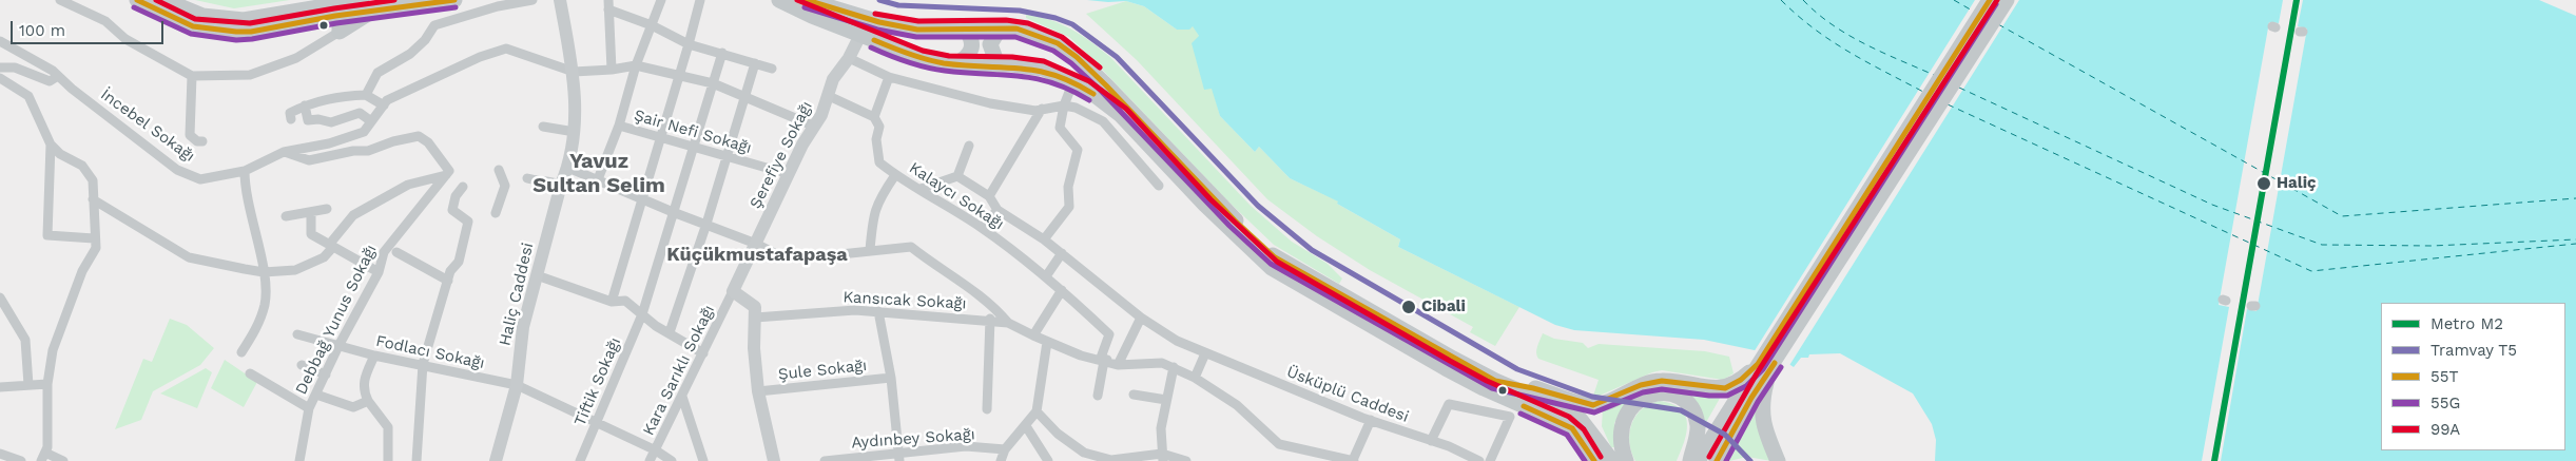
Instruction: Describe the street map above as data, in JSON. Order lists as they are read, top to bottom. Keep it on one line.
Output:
{"streets":{"street":["İncebel Sokağı","Şair Nefi Sokağı","Şerefiye Sokağı","Kalaycı Sokağı","Haliç Caddesi","Kansıcak Sokağı","Debbağ Yunus Sokağı","Fodlacı Sokağı","Kara Sarıklı Sokağı","Şule Sokağı","Tiftik Sokağı","Üsküplü Caddesi","Aydınbey Sokağı"]},"crossings":[["İncebel Sokağı","Haliç Caddesi"],["Şair Nefi Sokağı","Şerefiye Sokağı"],["Şair Nefi Sokağı","Tiftik Sokağı"],["Şerefiye Sokağı","Kara Sarıklı Sokağı"],["Haliç Caddesi","Fodlacı Sokağı"],["Debbağ Yunus Sokağı","Fodlacı Sokağı"],["Fodlacı Sokağı","Kara Sarıklı Sokağı"],["Fodlacı Sokağı","Tiftik Sokağı"]],"districts":["Yavuz Sultan Selim","Küçükmustafapaşa"],"places":["Haliç","Cibali"],"lines":["metro line M2","tram line T5","transit line 55T","transit line 99A","transit line 55G"],"legend":["Metro M2","Tramvay T5","55T","55G","99A"],"scale_bar":"100 m"}
